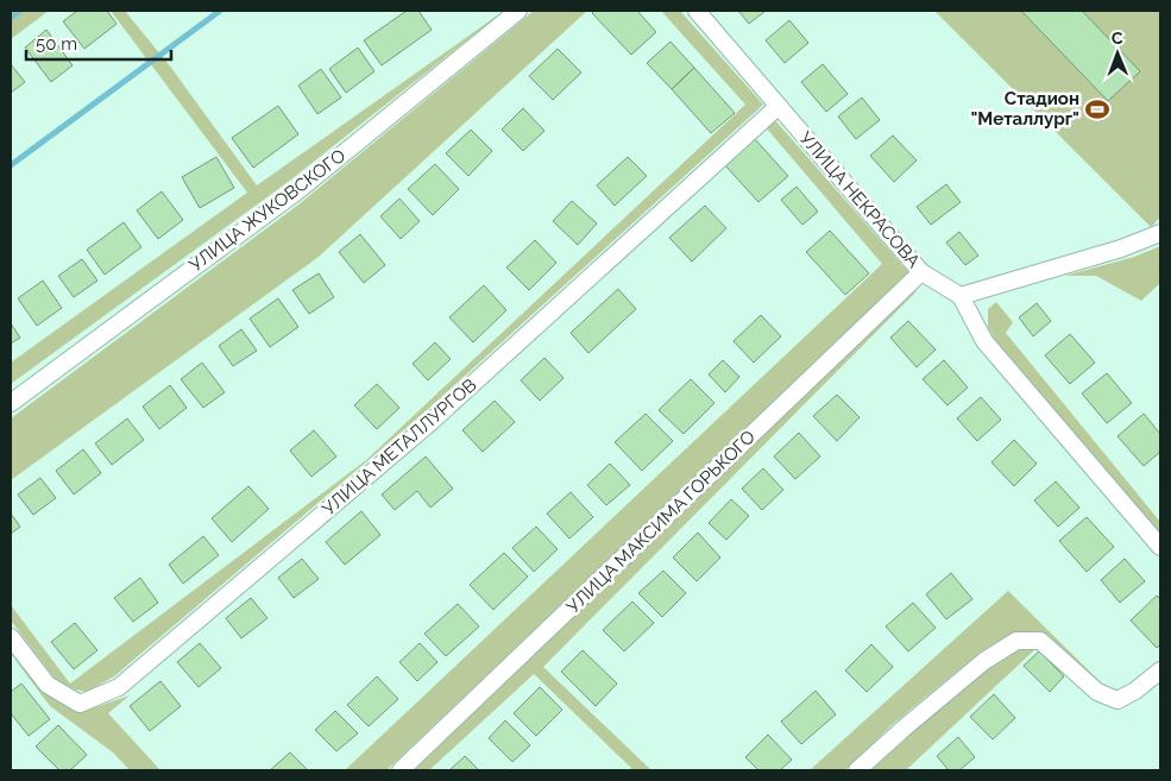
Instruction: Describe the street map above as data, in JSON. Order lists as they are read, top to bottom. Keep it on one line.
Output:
{"streets":{"street":["УЛИЦА НЕКРАСОВА","УЛИЦА ЖУКОВСКОГО","УЛИЦА МЕТАЛЛУРГОВ","УЛИЦА МАКСИМА ГОРЬКОГО"]},"crossings":[["УЛИЦА НЕКРАСОВА","УЛИЦА МЕТАЛЛУРГОВ"],["УЛИЦА НЕКРАСОВА","УЛИЦА МАКСИМА ГОРЬКОГО"]],"places":{"sports":["Стадион \"Металлург\""]},"scale_bar":"50 m","north":"top"}
